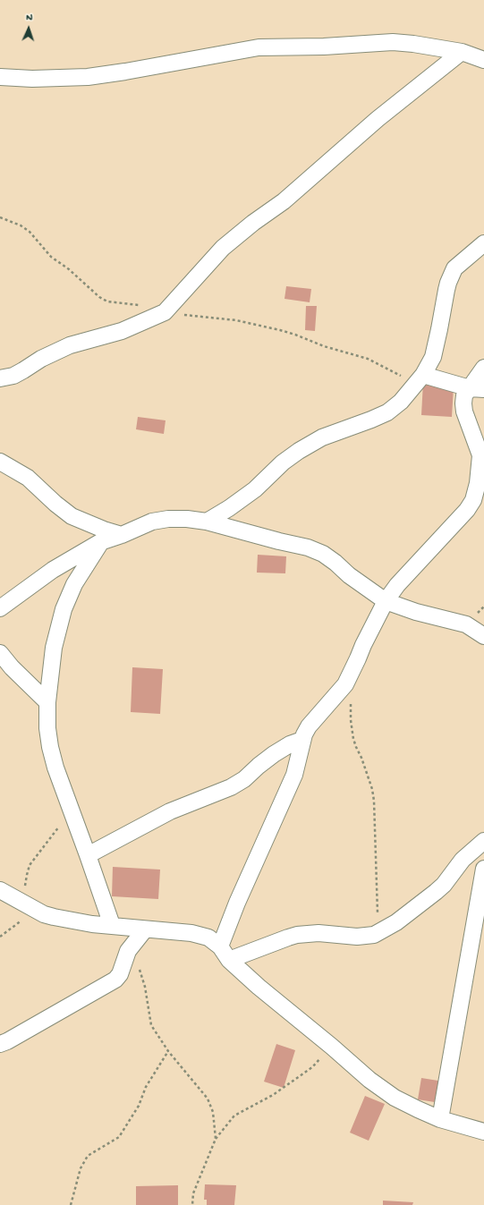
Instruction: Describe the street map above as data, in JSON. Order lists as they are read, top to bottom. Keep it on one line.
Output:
{"north":"top"}
